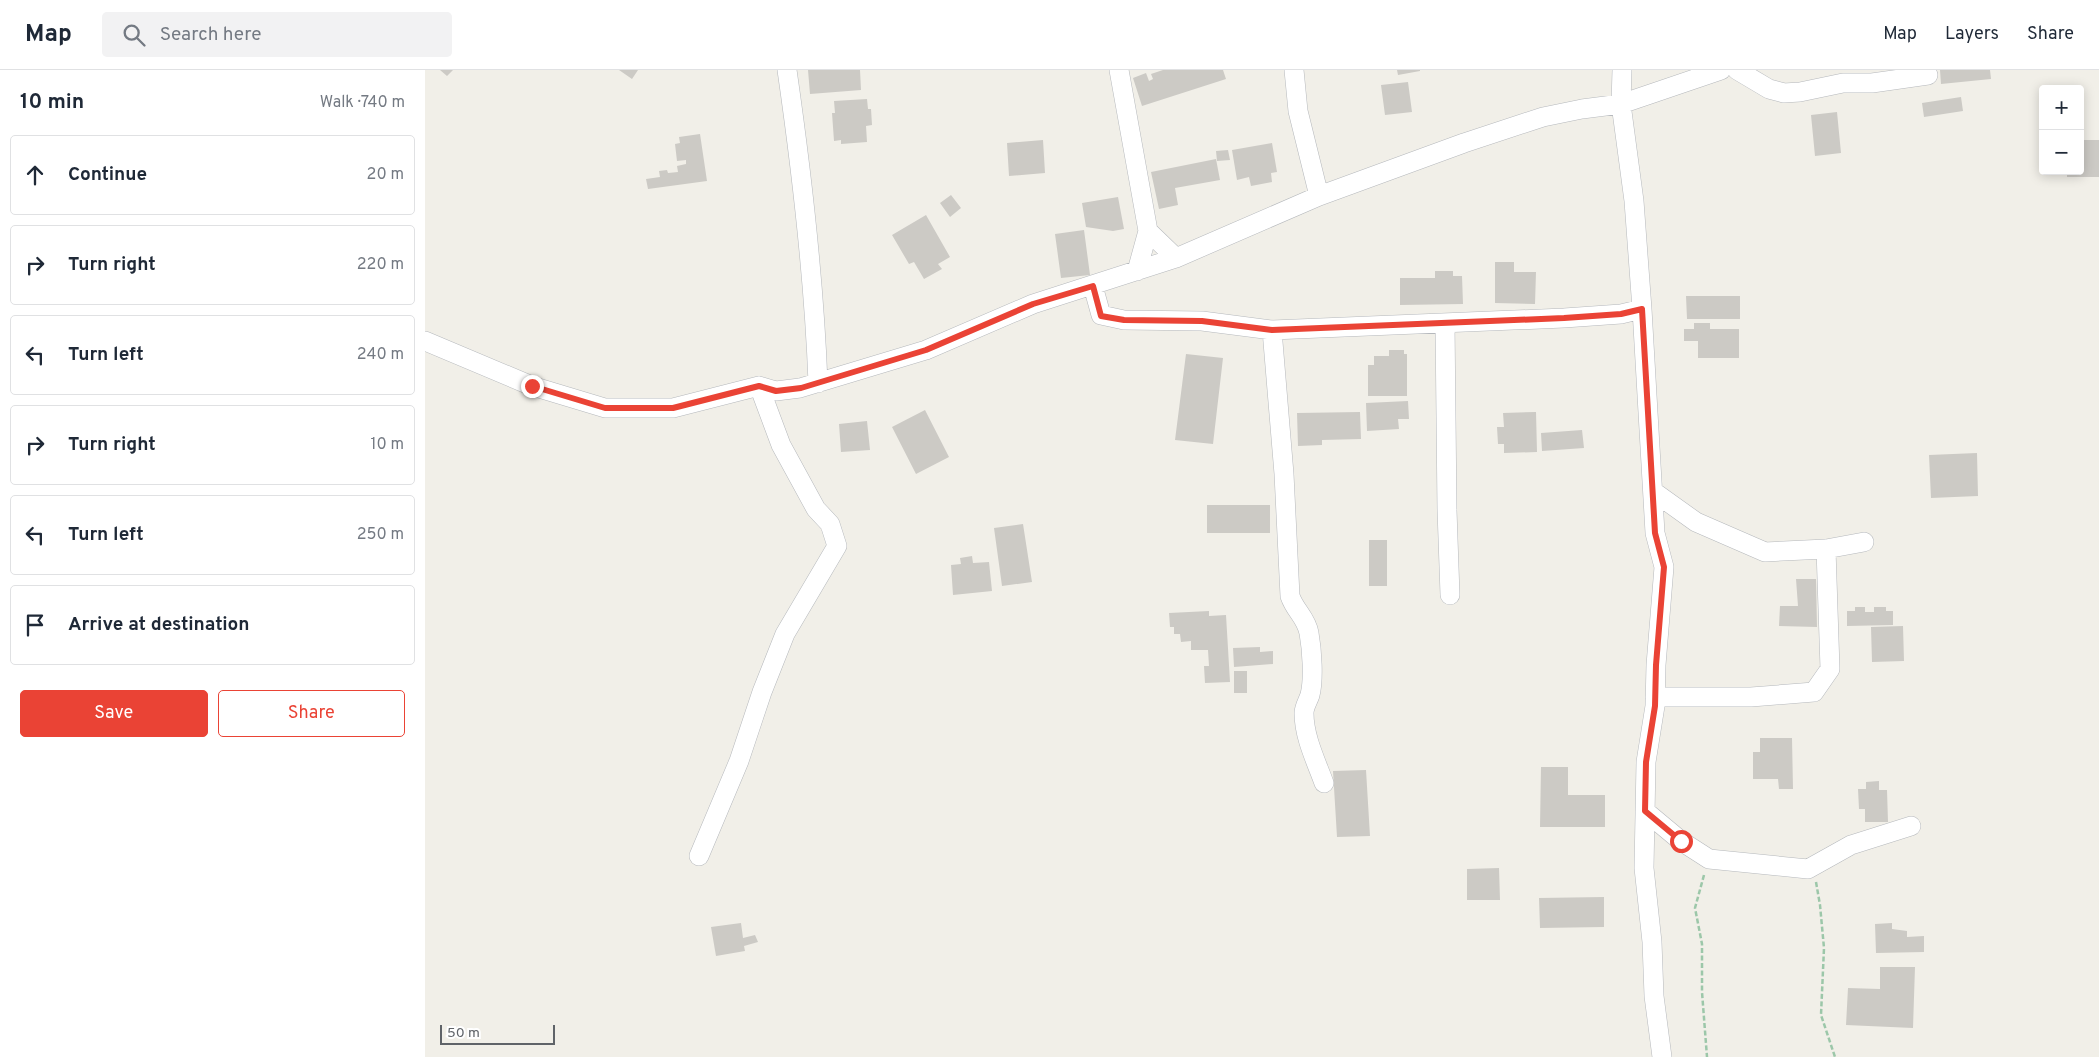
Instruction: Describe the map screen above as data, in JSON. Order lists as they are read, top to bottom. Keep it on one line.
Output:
{"scale_bar":"50 m","page":{"header":"Map","search":"Search here","nav":["Map","Layers","Share"],"heading":["10 min","Walk · 740 m"],"map_buttons":["+","−"],"list":[["Continue","20 m"],["Turn right","220 m"],["Turn left","240 m"],["Turn right","10 m"],["Turn left","250 m"],"Arrive at destination"],"buttons":["Save","Share"],"scale":"50 m"}}
